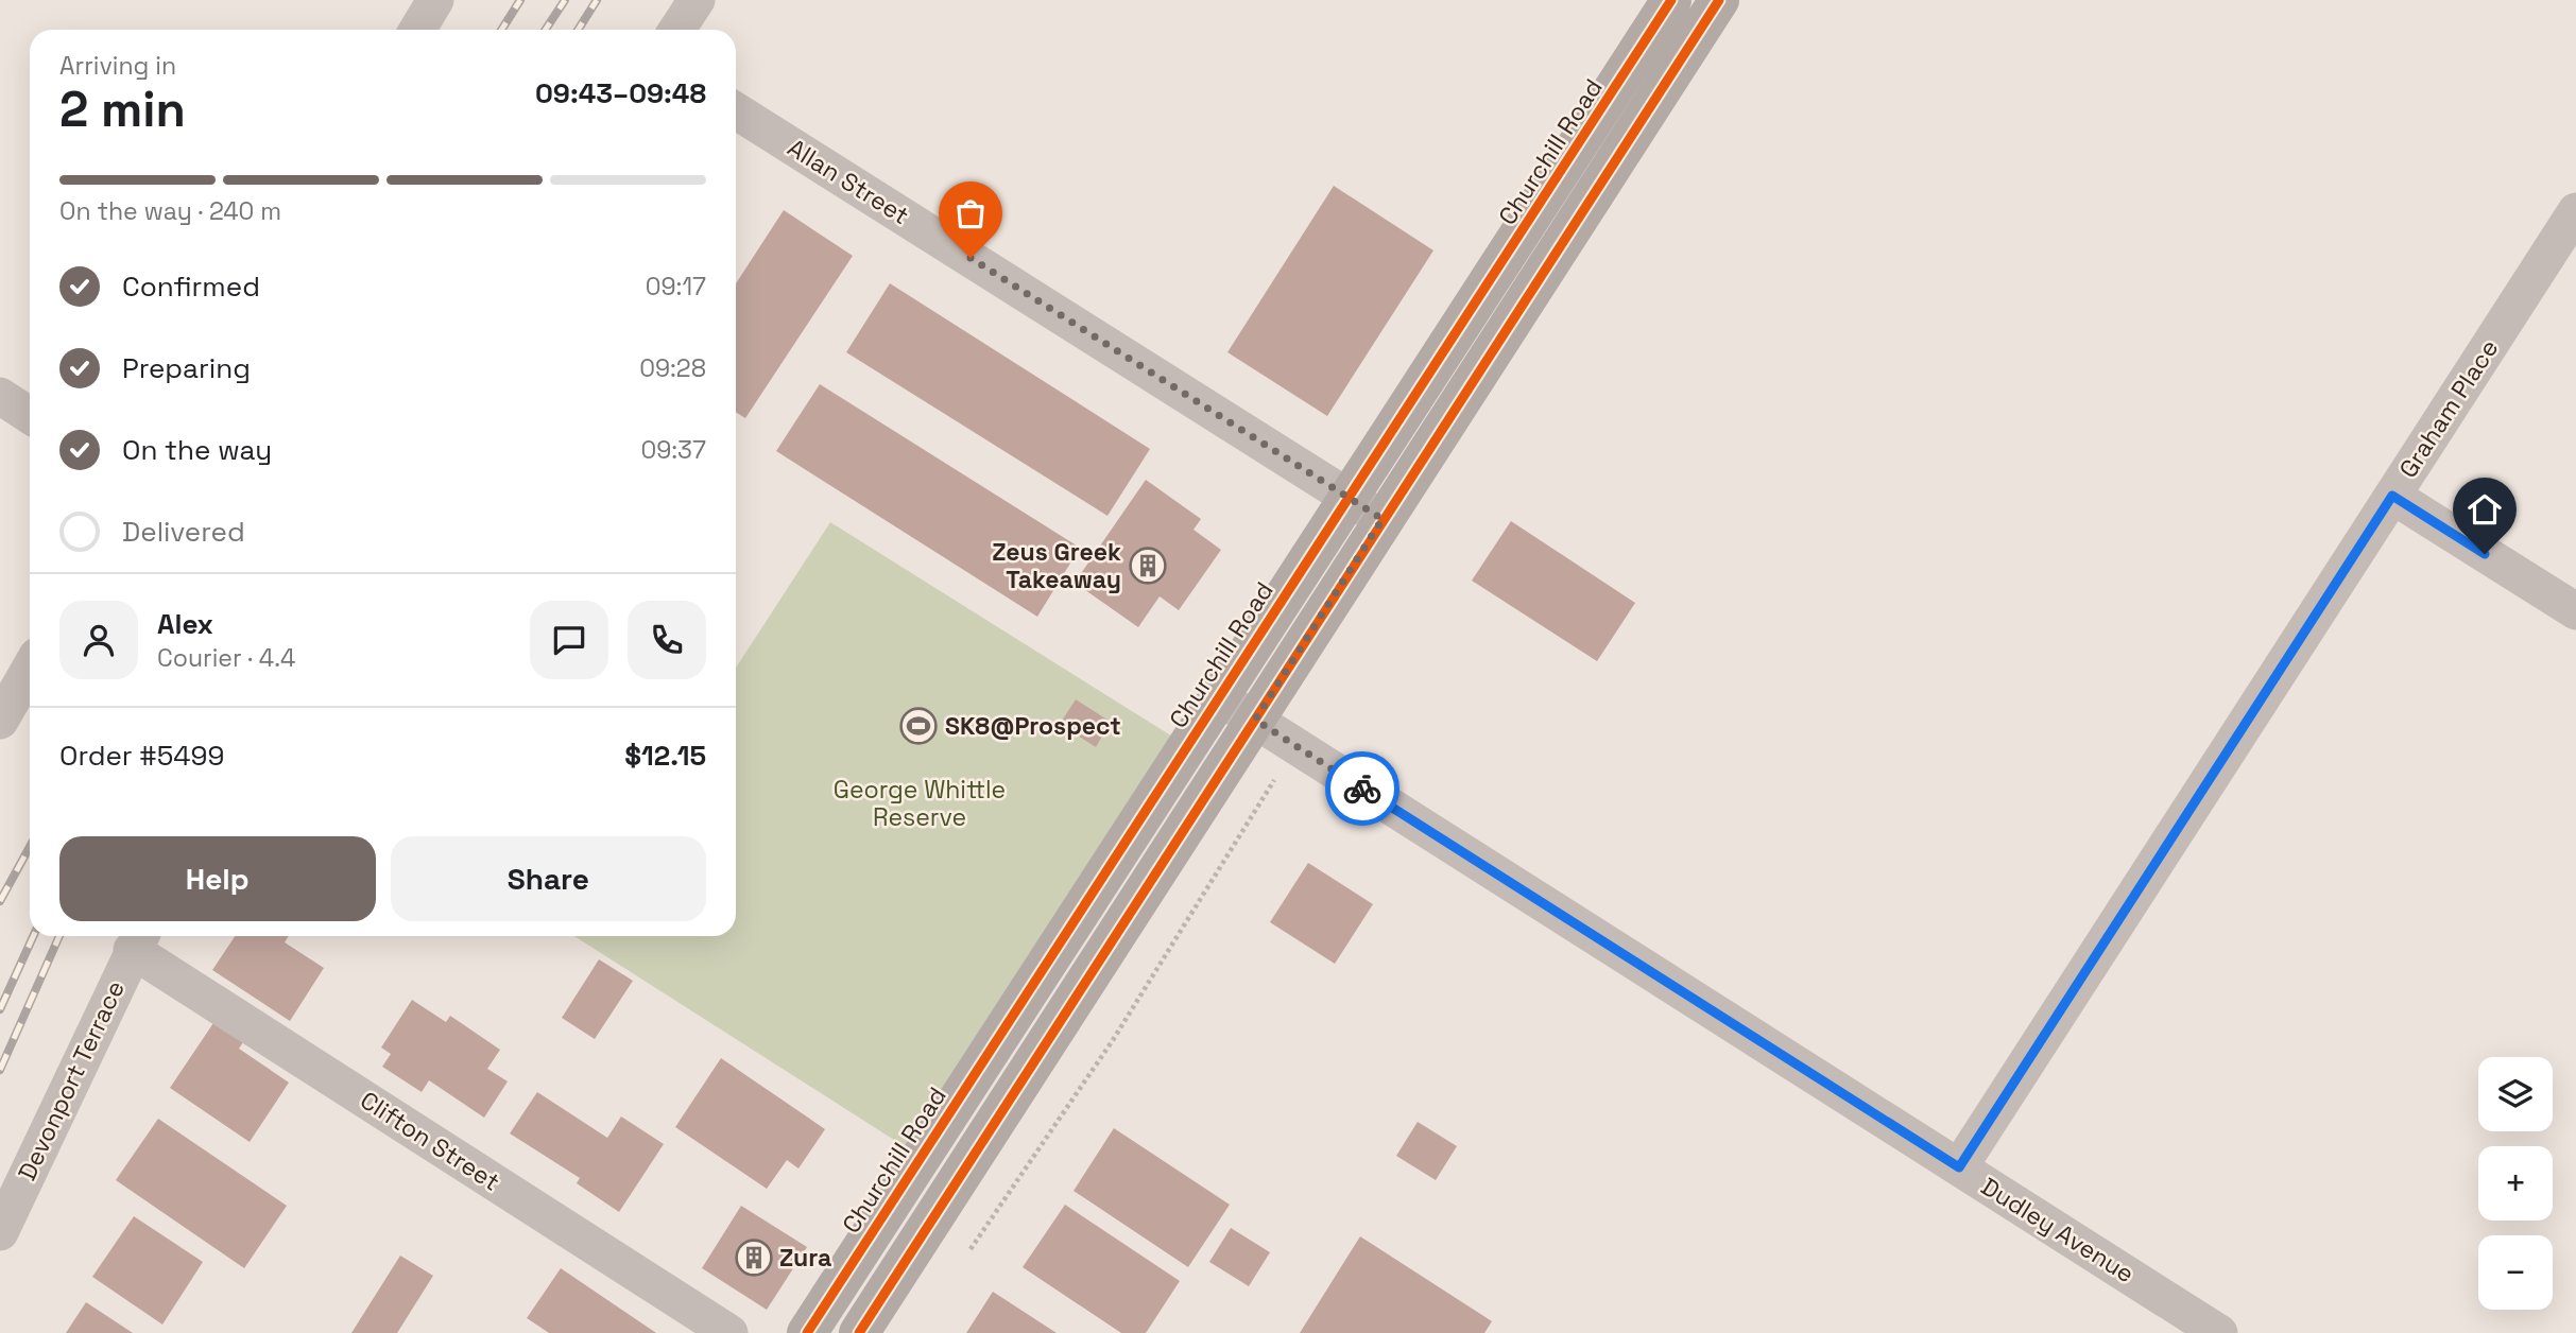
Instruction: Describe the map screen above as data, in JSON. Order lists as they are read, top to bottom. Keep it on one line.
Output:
{"streets":{"main road":["Churchill Road"],"street":["Allan Street","Graham Place","Devonport Terrace","Clifton Street","Dudley Avenue"]},"crossings":[["Churchill Road","Allan Street"],["Churchill Road","Dudley Avenue"],["Graham Place","Dudley Avenue"],["Devonport Terrace","Clifton Street"]],"parks":["George Whittle Reserve"],"places":{"building":["Zeus Greek Takeaway","Zura"],"sports":["SK8@Prospect"]},"page":{"heading":["2 min","Arriving in","09:43–09:48"],"panel":["Alex","Courier · 4.4","Order #5499","$12.15"],"bar":"On the way · 240 m","list":[["Confirmed","09:17"],["Preparing","09:28"],["On the way","09:37"],"Delivered"],"buttons":["Help","Share"],"map_buttons":["+","−"]}}
